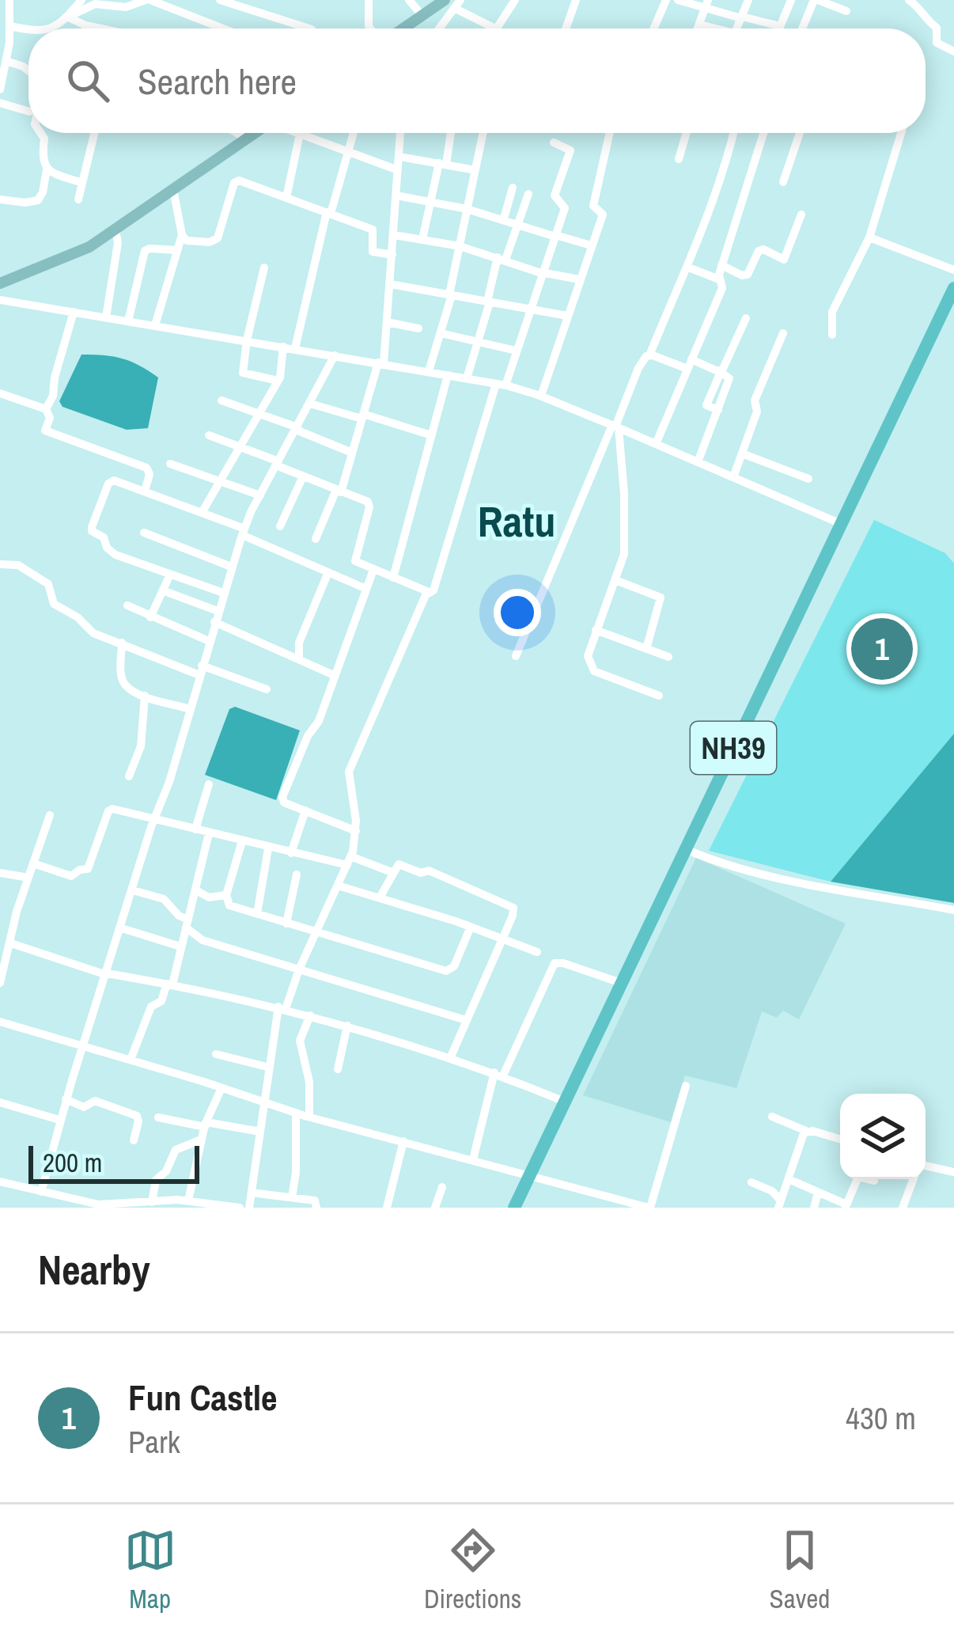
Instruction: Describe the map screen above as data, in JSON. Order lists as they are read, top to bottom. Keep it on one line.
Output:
{"streets":{"highway":["NH39"]},"districts":["Ratu"],"scale_bar":"200 m","page":{"search":"Search here","pins":"1","scale":"200 m","heading":"Nearby","list":[{"mark":"1","name":"Fun Castle","note":"Park","value":"430 m"}],"nav":["Map","Directions","Saved"]}}
